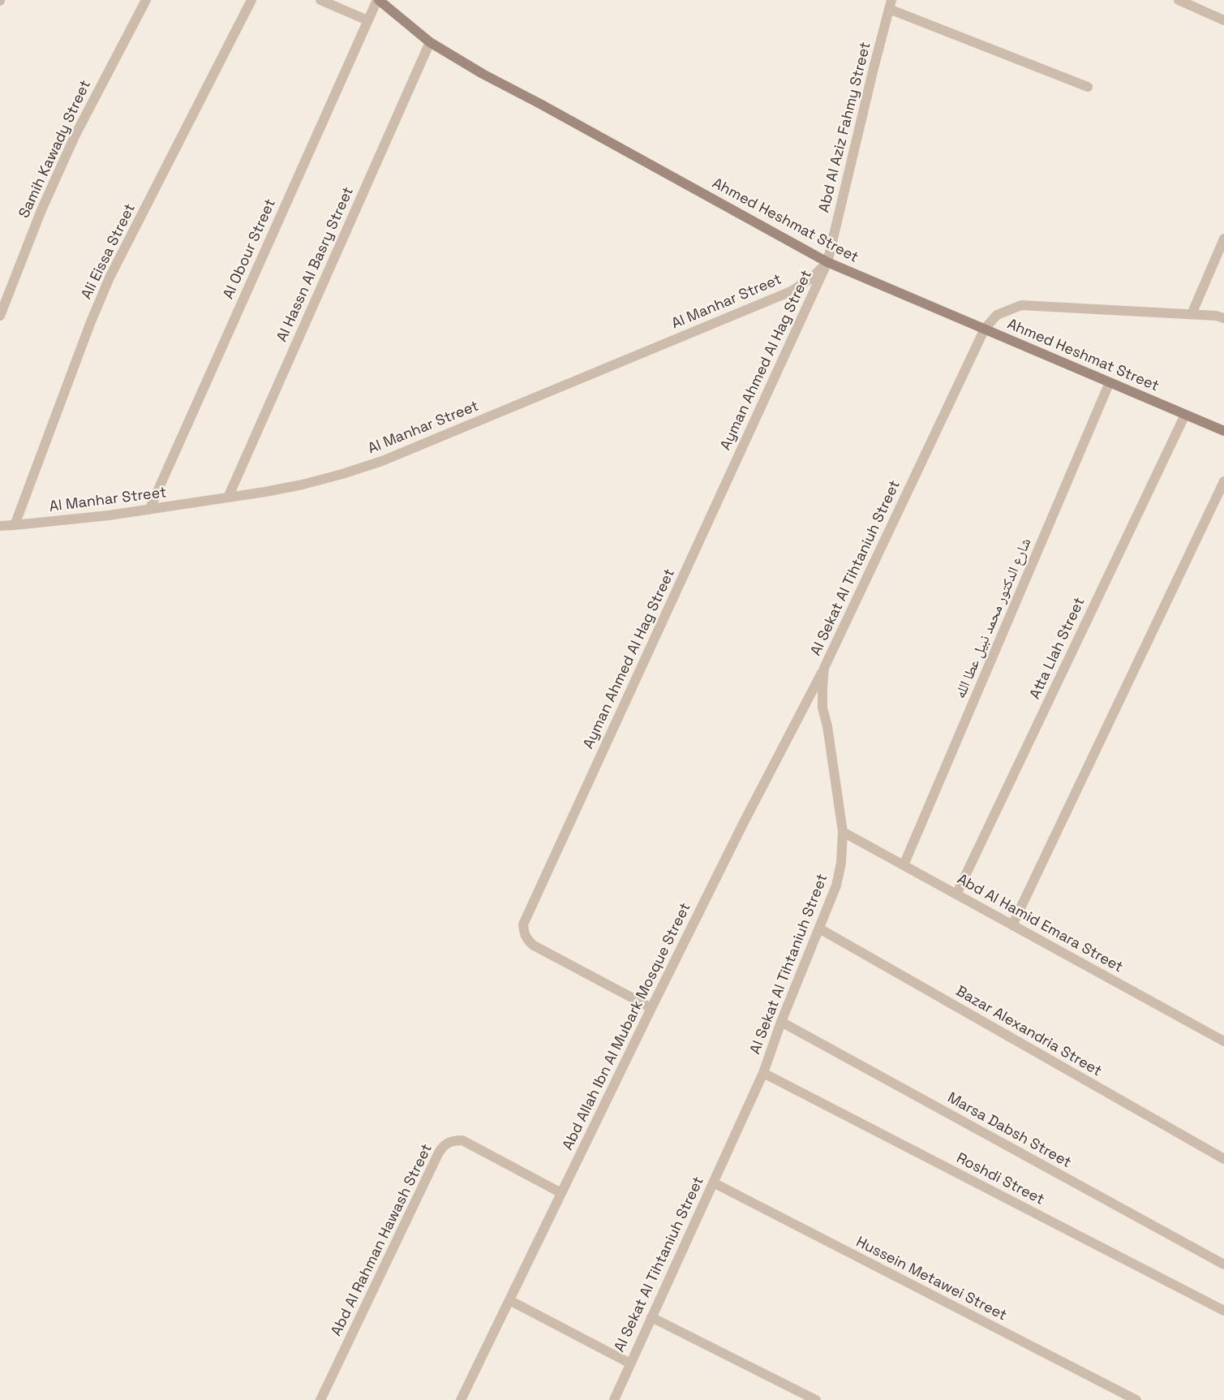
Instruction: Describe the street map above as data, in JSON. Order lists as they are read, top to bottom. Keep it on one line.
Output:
{"streets":{"street":["Abd Al Aziz Fahmy Street","Samih Kawady Street","Ahmed Heshmat Street","Al Obour Street","Ali Eissa Street","Al Hassn Al Basry Street","Al Manhar Street","Ayman Ahmed Al Hag Street","Al Sekat Al Tihtaniuh Street","شارع الدكتور محمد نبيل عطا الله","Atta Llah Street","Abd Al Hamid Emara Street","Abd Allah Ibn Al Mubark Mosque Street","Bazar Alexandria Street","Marsa Dabsh Street","Roshdi Street","Abd Al Rahman Hawash Street","Hussein Metawei Street"]},"crossings":[["Abd Al Aziz Fahmy Street","Ahmed Heshmat Street"],["Abd Al Aziz Fahmy Street","Al Manhar Street"],["Abd Al Aziz Fahmy Street","Ayman Ahmed Al Hag Street"],["Ahmed Heshmat Street","Al Obour Street"],["Ahmed Heshmat Street","Al Hassn Al Basry Street"],["Ahmed Heshmat Street","Al Manhar Street"],["Ahmed Heshmat Street","Ayman Ahmed Al Hag Street"],["Ahmed Heshmat Street","Al Sekat Al Tihtaniuh Street"],["Ahmed Heshmat Street","شارع الدكتور محمد نبيل عطا الله"],["Ahmed Heshmat Street","Atta Llah Street"],["Al Obour Street","Al Manhar Street"],["Ali Eissa Street","Al Manhar Street"],["Al Hassn Al Basry Street","Al Manhar Street"],["Al Manhar Street","Ayman Ahmed Al Hag Street"],["Ayman Ahmed Al Hag Street","Abd Allah Ibn Al Mubark Mosque Street"],["Al Sekat Al Tihtaniuh Street","Abd Al Hamid Emara Street"],["Al Sekat Al Tihtaniuh Street","Abd Allah Ibn Al Mubark Mosque Street"],["Al Sekat Al Tihtaniuh Street","Bazar Alexandria Street"],["Al Sekat Al Tihtaniuh Street","Marsa Dabsh Street"],["Al Sekat Al Tihtaniuh Street","Roshdi Street"],["Al Sekat Al Tihtaniuh Street","Hussein Metawei Street"],["شارع الدكتور محمد نبيل عطا الله","Abd Al Hamid Emara Street"],["Atta Llah Street","Abd Al Hamid Emara Street"],["Abd Allah Ibn Al Mubark Mosque Street","Abd Al Rahman Hawash Street"]]}
